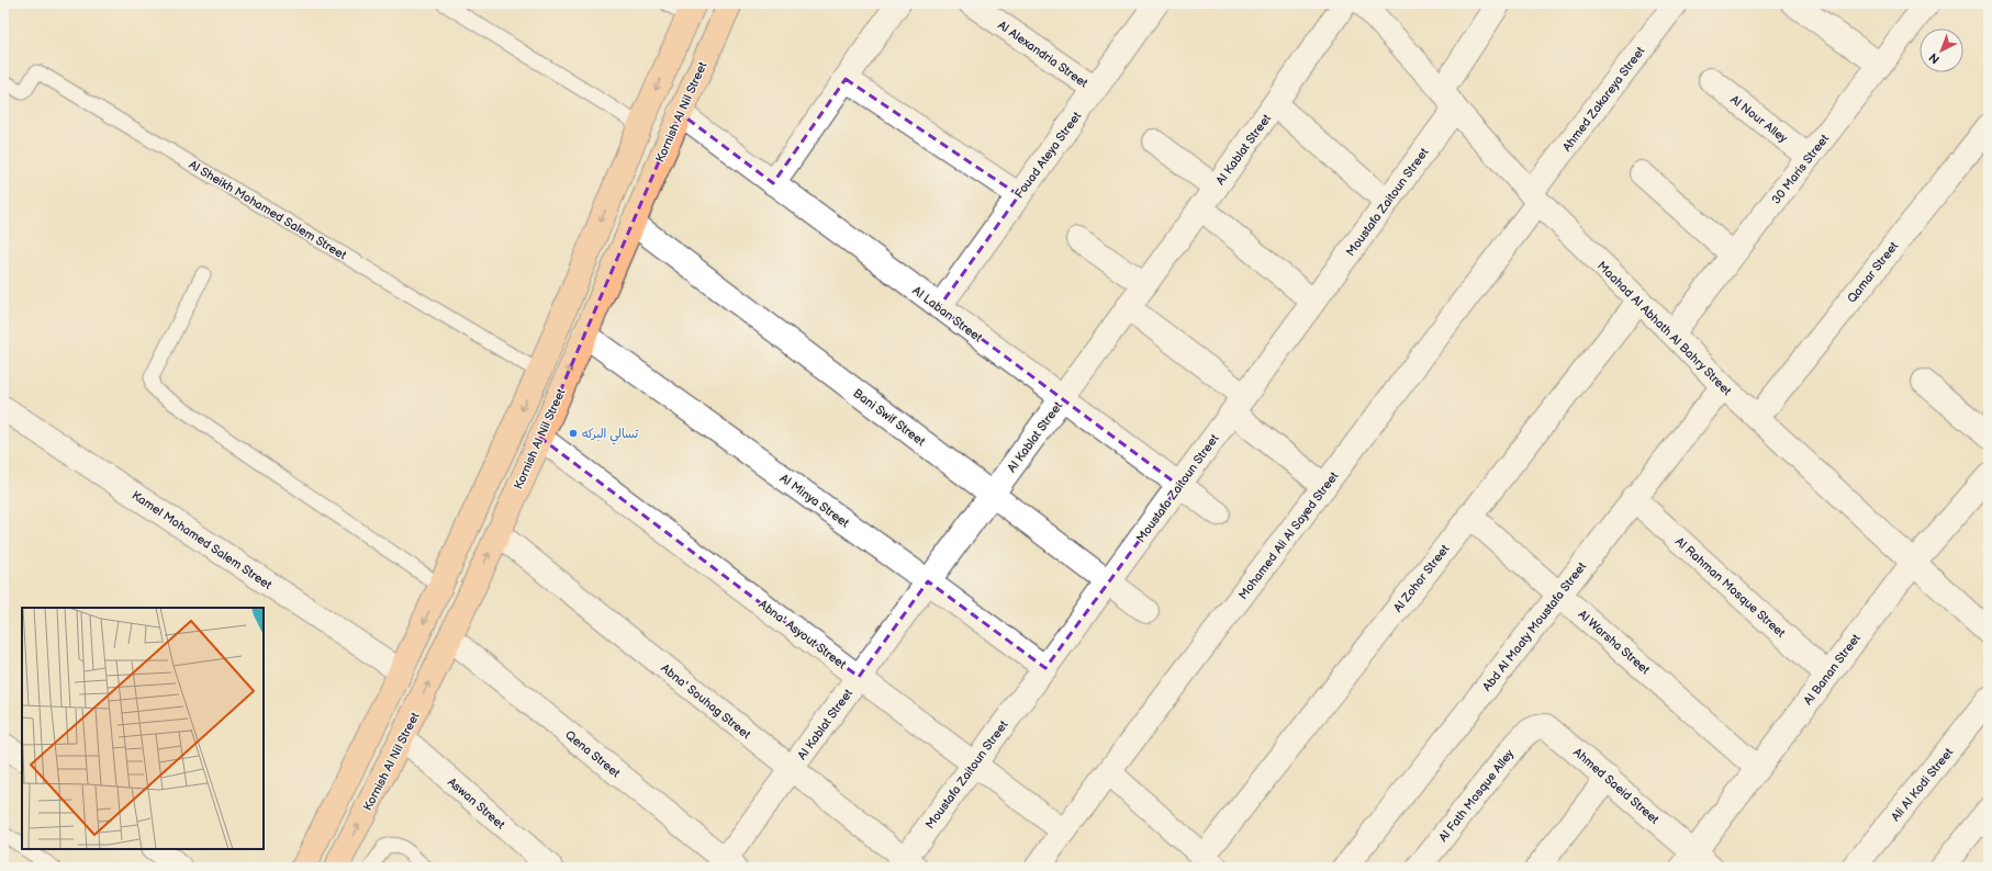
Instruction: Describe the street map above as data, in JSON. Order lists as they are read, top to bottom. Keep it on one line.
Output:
{"streets":{"main road":["Kornish Al Nil Street"],"street":["Al Alexandria Street","Ahmed Zakareya Street","Al Nour Alley","Al Kablat Street","Fouad Ateya Street","30 Maris Street","Moustafa Zaitoun Street","Qamar Street","Al Laban Street","Maahad Al Abhath Al Bahry Street","Bani Swif Street","Al Minya Street","Mohamed Ali Al Sayed Street","Kamel Mohamed Salem Street","Al Zohor Street","Al Rahman Mosque Street","Abd Al Maaty Moustafa Street","Abna' Asyout Street","Al Warsha Street","Al Banan Street","Abna' Souhag Street","Qena Street","Ali Al Kodi Street","Ahmed Saeid Street","Al Fath Mosque Alley","Aswan Street"],"lane":["Al Sheikh Mohamed Salem Street"]},"crossings":[["Al Alexandria Street","Fouad Ateya Street"],["Ahmed Zakareya Street","Maahad Al Abhath Al Bahry Street"],["Ahmed Zakareya Street","Mohamed Ali Al Sayed Street"],["Kornish Al Nil Street","Al Laban Street"],["Kornish Al Nil Street","Bani Swif Street"],["Kornish Al Nil Street","Al Minya Street"],["Kornish Al Nil Street","Abna' Asyout Street"],["Kornish Al Nil Street","Abna' Souhag Street"],["Kornish Al Nil Street","Qena Street"],["Kornish Al Nil Street","Aswan Street"],["Al Nour Alley","30 Maris Street"],["Al Kablat Street","Al Laban Street"],["Al Kablat Street","Bani Swif Street"],["Al Kablat Street","Al Minya Street"],["Al Kablat Street","Abna' Asyout Street"],["Al Kablat Street","Abna' Souhag Street"],["Al Kablat Street","Qena Street"],["Fouad Ateya Street","Al Laban Street"],["30 Maris Street","Maahad Al Abhath Al Bahry Street"],["Moustafa Zaitoun Street","Al Laban Street"],["Moustafa Zaitoun Street","Maahad Al Abhath Al Bahry Street"],["Moustafa Zaitoun Street","Bani Swif Street"],["Moustafa Zaitoun Street","Al Minya Street"],["Moustafa Zaitoun Street","Abna' Asyout Street"],["Moustafa Zaitoun Street","Abna' Souhag Street"],["Qamar Street","Maahad Al Abhath Al Bahry Street"],["Maahad Al Abhath Al Bahry Street","Mohamed Ali Al Sayed Street"],["Maahad Al Abhath Al Bahry Street","Al Zohor Street"],["Maahad Al Abhath Al Bahry Street","Abd Al Maaty Moustafa Street"],["Maahad Al Abhath Al Bahry Street","Al Banan Street"],["Mohamed Ali Al Sayed Street","Abna' Asyout Street"],["Al Zohor Street","Al Warsha Street"],["Al Rahman Mosque Street","Abd Al Maaty Moustafa Street"],["Al Rahman Mosque Street","Al Banan Street"],["Abd Al Maaty Moustafa Street","Al Warsha Street"],["Al Warsha Street","Al Banan Street"],["Al Banan Street","Ahmed Saeid Street"],["Ahmed Saeid Street","Al Fath Mosque Alley"]],"places":["تسالي البركه"],"north":"bottom left"}
